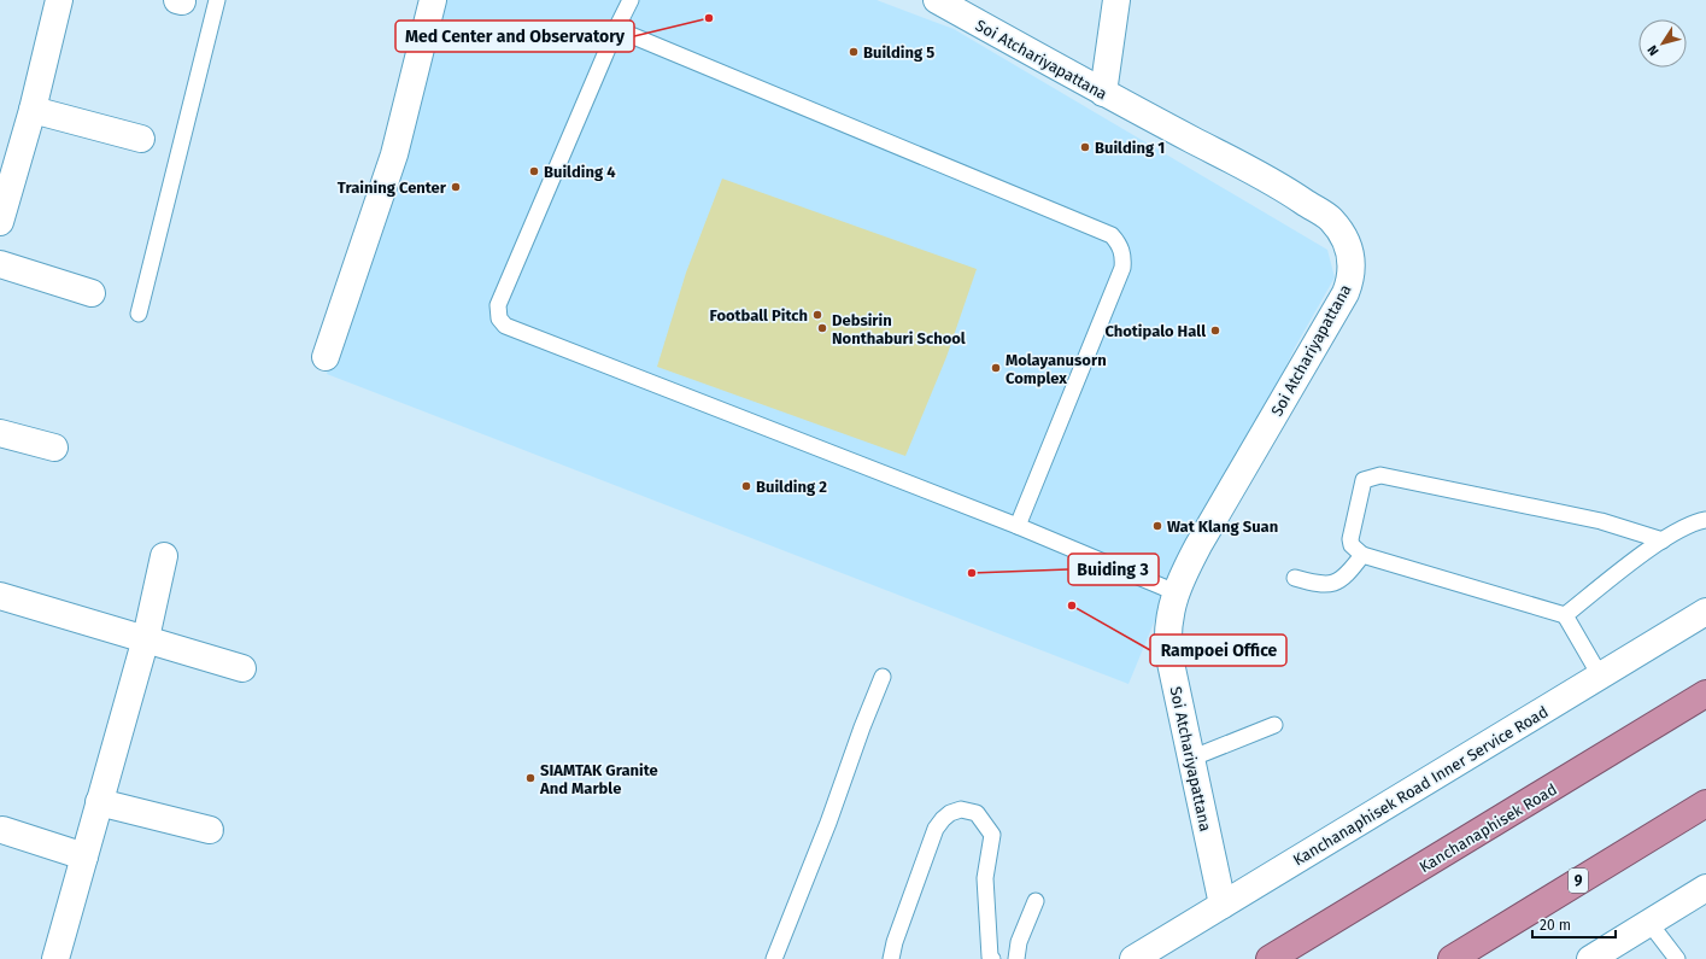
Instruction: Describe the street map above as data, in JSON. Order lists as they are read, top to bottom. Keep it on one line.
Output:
{"streets":{"highway":["Kanchanaphisek Road","9"],"street":["Soi Atchariyapattana","Kanchanaphisek Road Inner Service Road"]},"crossings":[["Soi Atchariyapattana","Kanchanaphisek Road Inner Service Road"]],"places":["Med Center and Observatory","Building 5","Building 1","Building 4","Training Center","Football Pitch","Debsirin Nonthaburi School","Chotipalo Hall","Molayanusorn Complex","Building 2","Wat Klang Suan","Buiding 3","Rampoei Office","SIAMTAK Granite And Marble"],"scale_bar":"20 m","north":"bottom left"}
